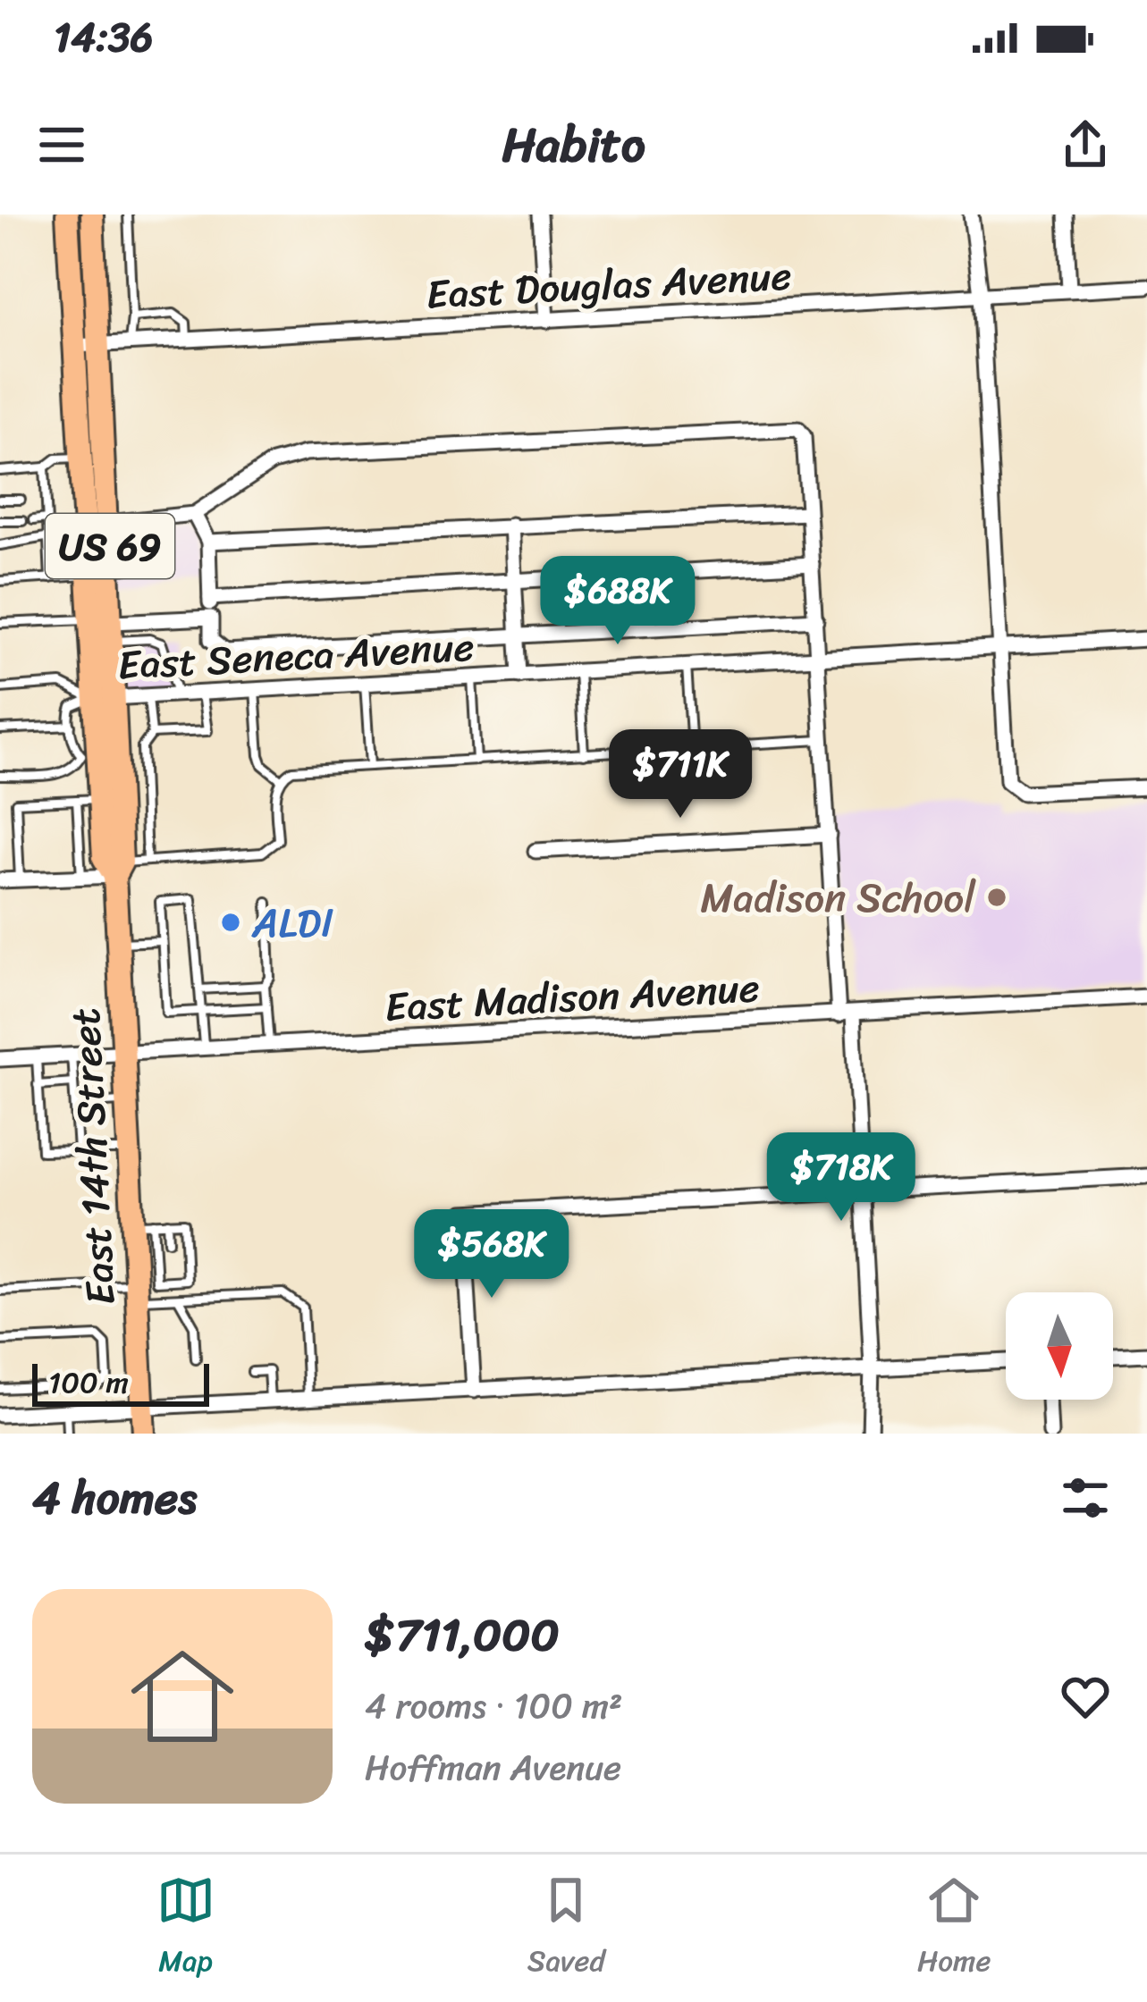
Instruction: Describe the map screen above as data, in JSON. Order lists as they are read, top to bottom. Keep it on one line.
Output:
{"streets":{"main road":["US 69","East 14th Street"],"street":["East Douglas Avenue","East Seneca Avenue","East Madison Avenue"]},"crossings":[["East Douglas Avenue","East 14th Street"],["East Seneca Avenue","East 14th Street"],["East Madison Avenue","East 14th Street"]],"places":["Madison School","ALDI"],"scale_bar":"100 m","north":"bottom","page":{"status":"14:36","header":"Habito","price":["$688K","$711K","$718K","$568K"],"scale":"100 m","heading":"4 homes","list":[{"name":"$711,000","note":"4 rooms · 100 m² · Hoffman Avenue"}],"tabs":["Map","Saved","Home"]}}
